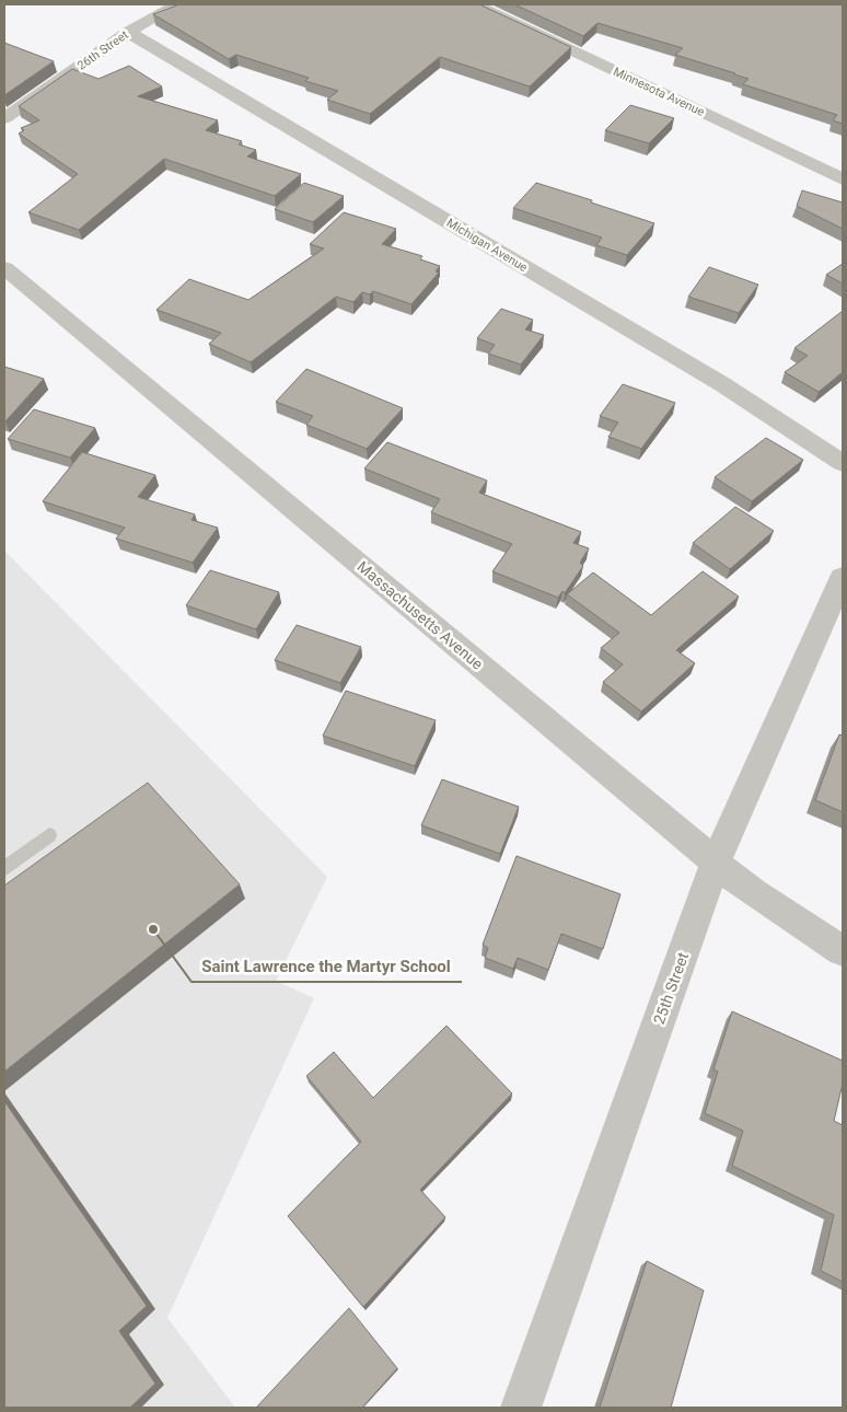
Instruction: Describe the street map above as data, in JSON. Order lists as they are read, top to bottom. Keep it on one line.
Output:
{"streets":{"street":["26th Street","Minnesota Avenue","Michigan Avenue","Massachusetts Avenue","25th Street"]},"crossings":[["26th Street","Michigan Avenue"],["Massachusetts Avenue","25th Street"]],"places":["Saint Lawrence the Martyr School"]}
